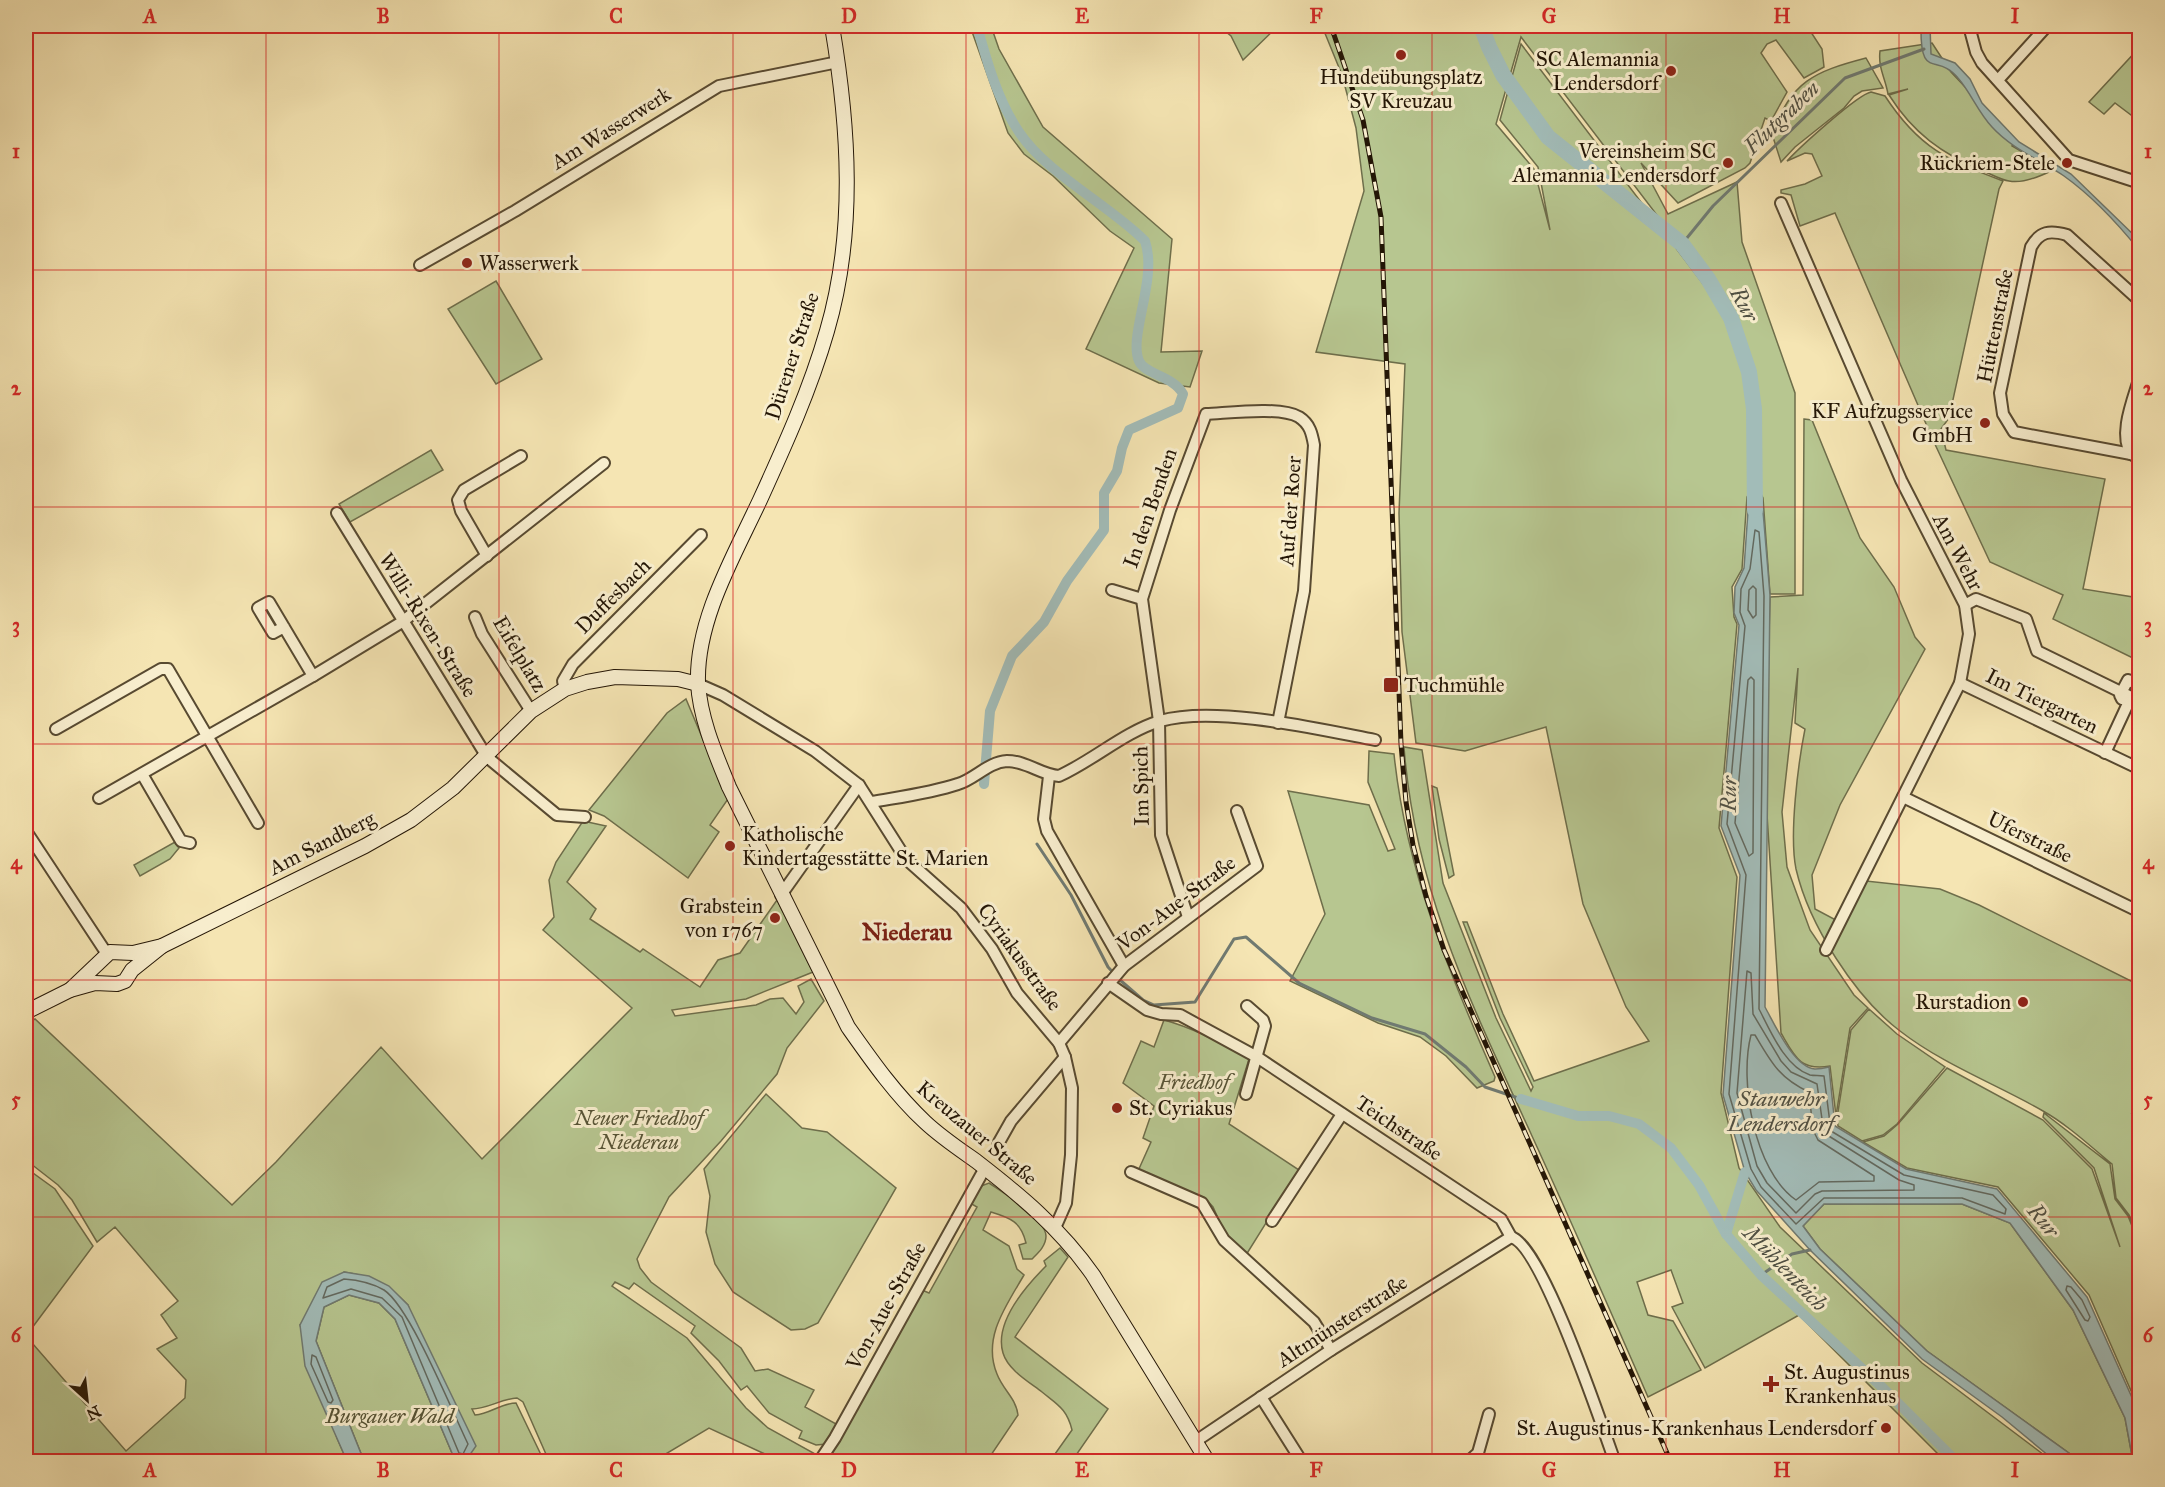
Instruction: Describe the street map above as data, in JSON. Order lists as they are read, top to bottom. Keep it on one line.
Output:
{"streets":{"main road":["Dürener Straße","Am Sandberg","Kreuzauer Straße"],"street":["Am Wasserwerk","Hüttenstraße","In den Benden","Auf der Roer","Am Wehr","Duffesbach","Willi-Rixen-Straße","Eifelplatz","Im Tiergarten","Im Spich","Uferstraße","Von-Aue-Straße","Cyriakusstraße","Teichstraße","Altmünsterstraße"]},"crossings":[["Am Wasserwerk","Dürener Straße"],["Dürener Straße","Am Sandberg"],["Dürener Straße","Cyriakusstraße"],["Dürener Straße","Kreuzauer Straße"],["In den Benden","Auf der Roer"],["In den Benden","Im Spich"],["Am Wehr","Im Tiergarten"],["Am Wehr","Uferstraße"],["Duffesbach","Am Sandberg"],["Willi-Rixen-Straße","Am Sandberg"],["Eifelplatz","Am Sandberg"],["Im Spich","Von-Aue-Straße"],["Am Sandberg","Cyriakusstraße"],["Am Sandberg","Kreuzauer Straße"],["Von-Aue-Straße","Cyriakusstraße"],["Von-Aue-Straße","Teichstraße"],["Von-Aue-Straße","Kreuzauer Straße"],["Cyriakusstraße","Kreuzauer Straße"],["Teichstraße","Altmünsterstraße"],["Kreuzauer Straße","Altmünsterstraße"]],"districts":["Niederau"],"water":["Flutgraben","Rur","Stauwehr Lendersdorf","Mühlenteich"],"parks":["Friedhof","Neuer Friedhof Niederau","Burgauer Wald"],"places":{"other":["Hundeübungsplatz SV Kreuzau","SC Alemannia Lendersdorf","Vereinsheim SC Alemannia Lendersdorf","Rückriem-Stele","Wasserwerk","KF Aufzugsservice GmbH","Katholische Kindertagesstätte St. Marien","Grabstein von 1767","Rurstadion","St. Cyriakus","St. Augustinus-Krankenhaus Lendersdorf"],"transit":["Tuchmühle"],"health":["St. Augustinus Krankenhaus"]},"north":"bottom right","grid":{"columns":["A","B","C","D","E","F","G","H","I"],"rows":["1","2","3","4","5","6"]}}
